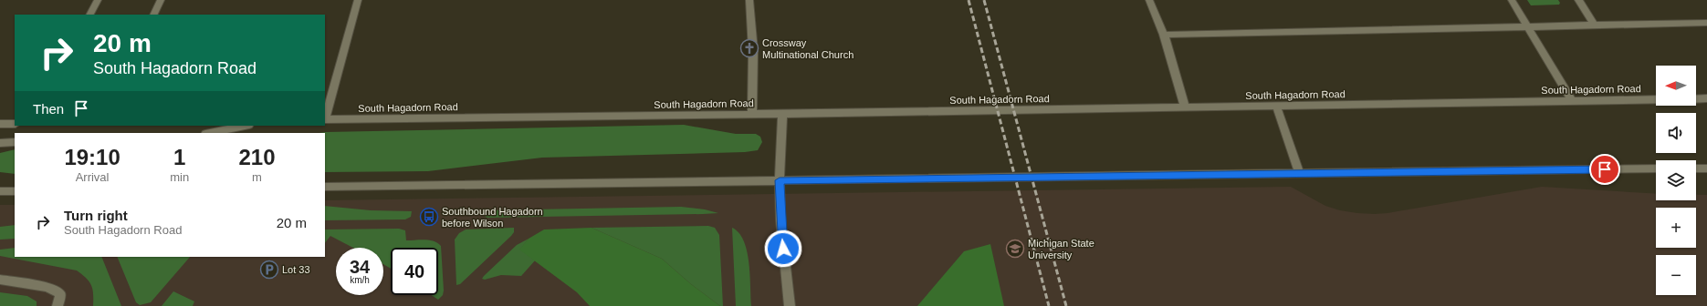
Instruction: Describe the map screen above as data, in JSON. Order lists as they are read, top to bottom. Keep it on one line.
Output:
{"streets":{"street":["South Hagadorn Road"]},"places":{"church":["Crossway Multinational Church"],"bus stop":["Southbound Hagadorn before Wilson"],"school or university":["Michigan State University"],"parking":["Lot 33"]},"north":"left","page":{"turn":["20 m","South Hagadorn Road"],"map_buttons":["+","−"],"then":"Then","eta":["19:10","Arrival","1","min","210","m"],"list":[{"name":"Turn right","note":"South Hagadorn Road","value":"20 m"}],"speed":"34 km/h","limit":"40"}}
